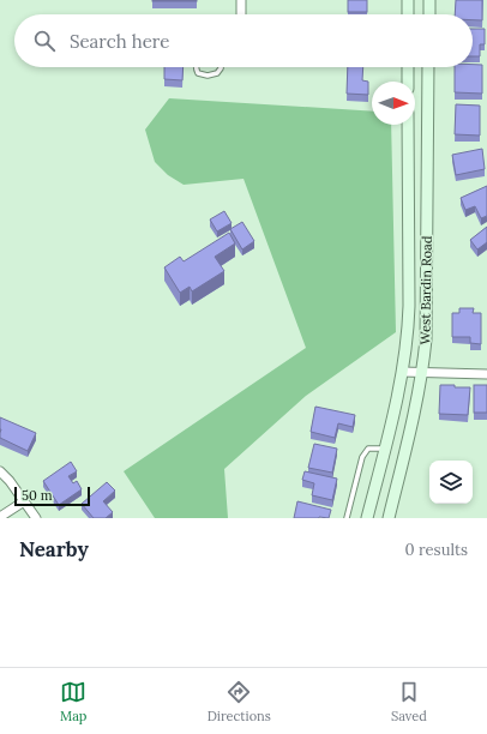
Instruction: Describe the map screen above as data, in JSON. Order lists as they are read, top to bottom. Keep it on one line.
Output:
{"streets":{"main road":["West Bardin Road"]},"scale_bar":"50 m","north":"right","page":{"search":"Search here","scale":"50 m","heading":["Nearby","0 results"],"nav":["Map","Directions","Saved"]}}
